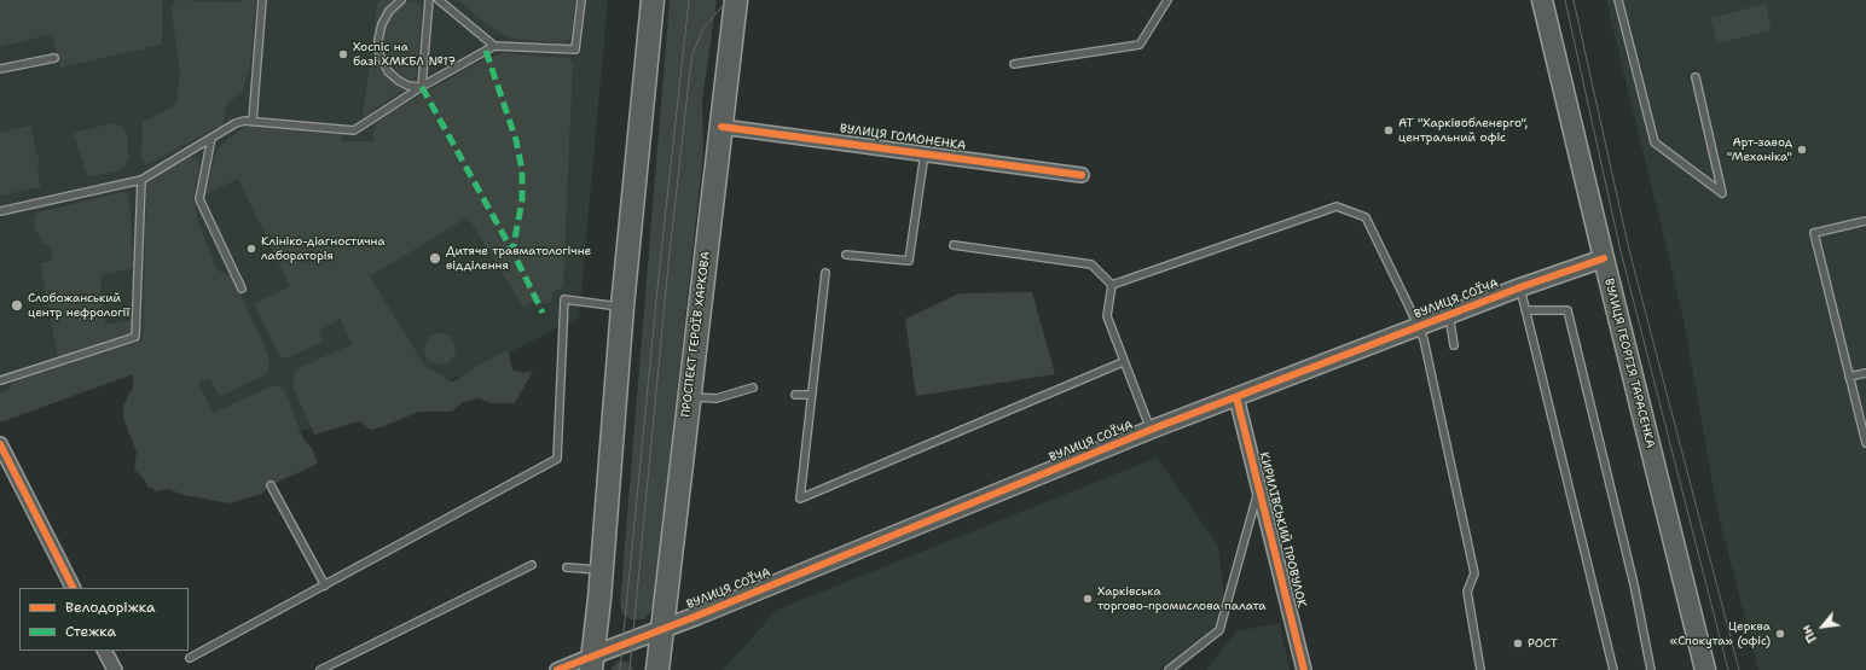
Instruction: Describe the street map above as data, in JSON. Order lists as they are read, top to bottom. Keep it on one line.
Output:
{"streets":{"main road":["ПРОСПЕКТ ГЕРОЇВ ХАРКОВА","ВУЛИЦЯ ГЕОРГІЯ ТАРАСЕНКА"],"street":["ВУЛИЦЯ ГОМОНЕНКА","ВУЛИЦЯ СОЇЧА","КИРИЛІВСЬКИЙ ПРОВУЛОК"]},"crossings":[["ВУЛИЦЯ ГОМОНЕНКА","ПРОСПЕКТ ГЕРОЇВ ХАРКОВА"],["ВУЛИЦЯ СОЇЧА","ПРОСПЕКТ ГЕРОЇВ ХАРКОВА"],["ВУЛИЦЯ СОЇЧА","ВУЛИЦЯ ГЕОРГІЯ ТАРАСЕНКА"],["ВУЛИЦЯ СОЇЧА","КИРИЛІВСЬКИЙ ПРОВУЛОК"]],"places":["Хоспіс на базі ХМКБЛ №17","АТ \"Харківобленерго\", центральний офіс","Арт-завод \"Механіка\"","Клініко-діагностична лабораторія","Дитяче травматологічне відділення","Слобожанський центр нефрології","Харківська торгово-промислова палата","Церква «Спокута» (офіс)","РОСТ"],"legend":["Велодоріжка","Стежка"],"north":"bottom left"}
